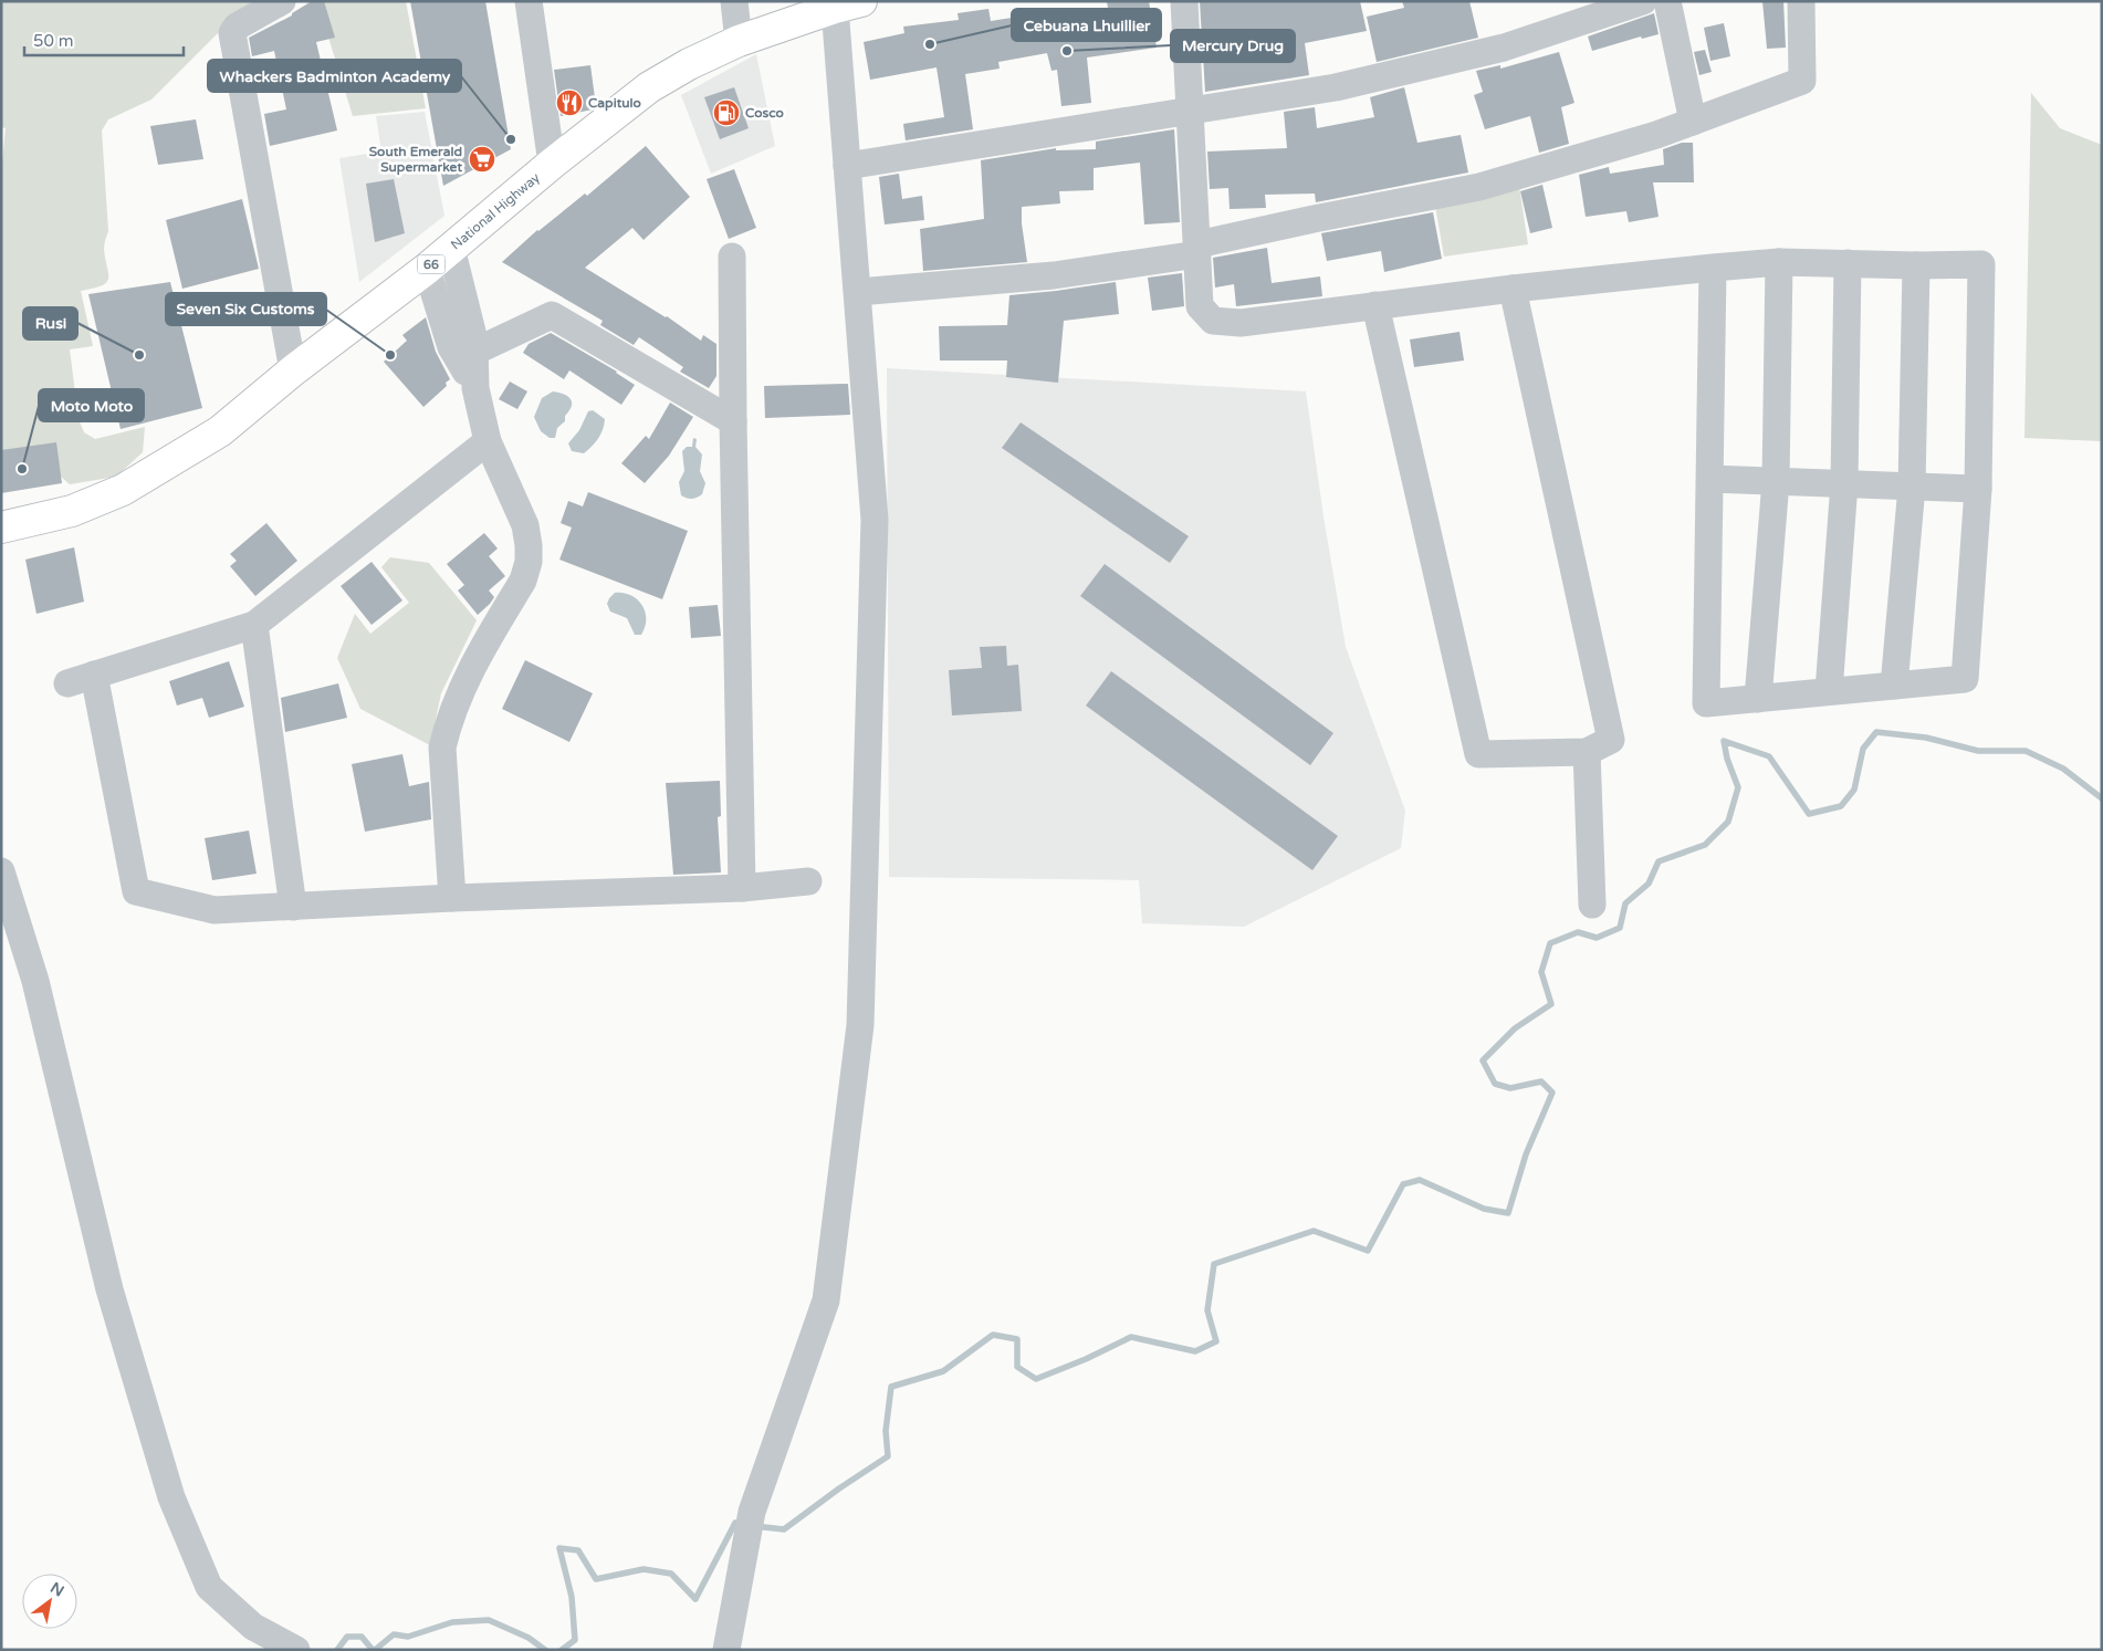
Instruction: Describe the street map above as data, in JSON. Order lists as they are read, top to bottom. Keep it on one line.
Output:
{"streets":{"main road":["National Highway","66"]},"places":{"other":["Cebuana Lhuillier","Mercury Drug","Whackers Badminton Academy","Rusi","Seven Six Customs","Moto Moto"],"restaurant":["Capitulo"],"fuel station":["Cosco"],"supermarket":["South Emerald Supermarket"]},"scale_bar":"50 m","north":"top right"}
